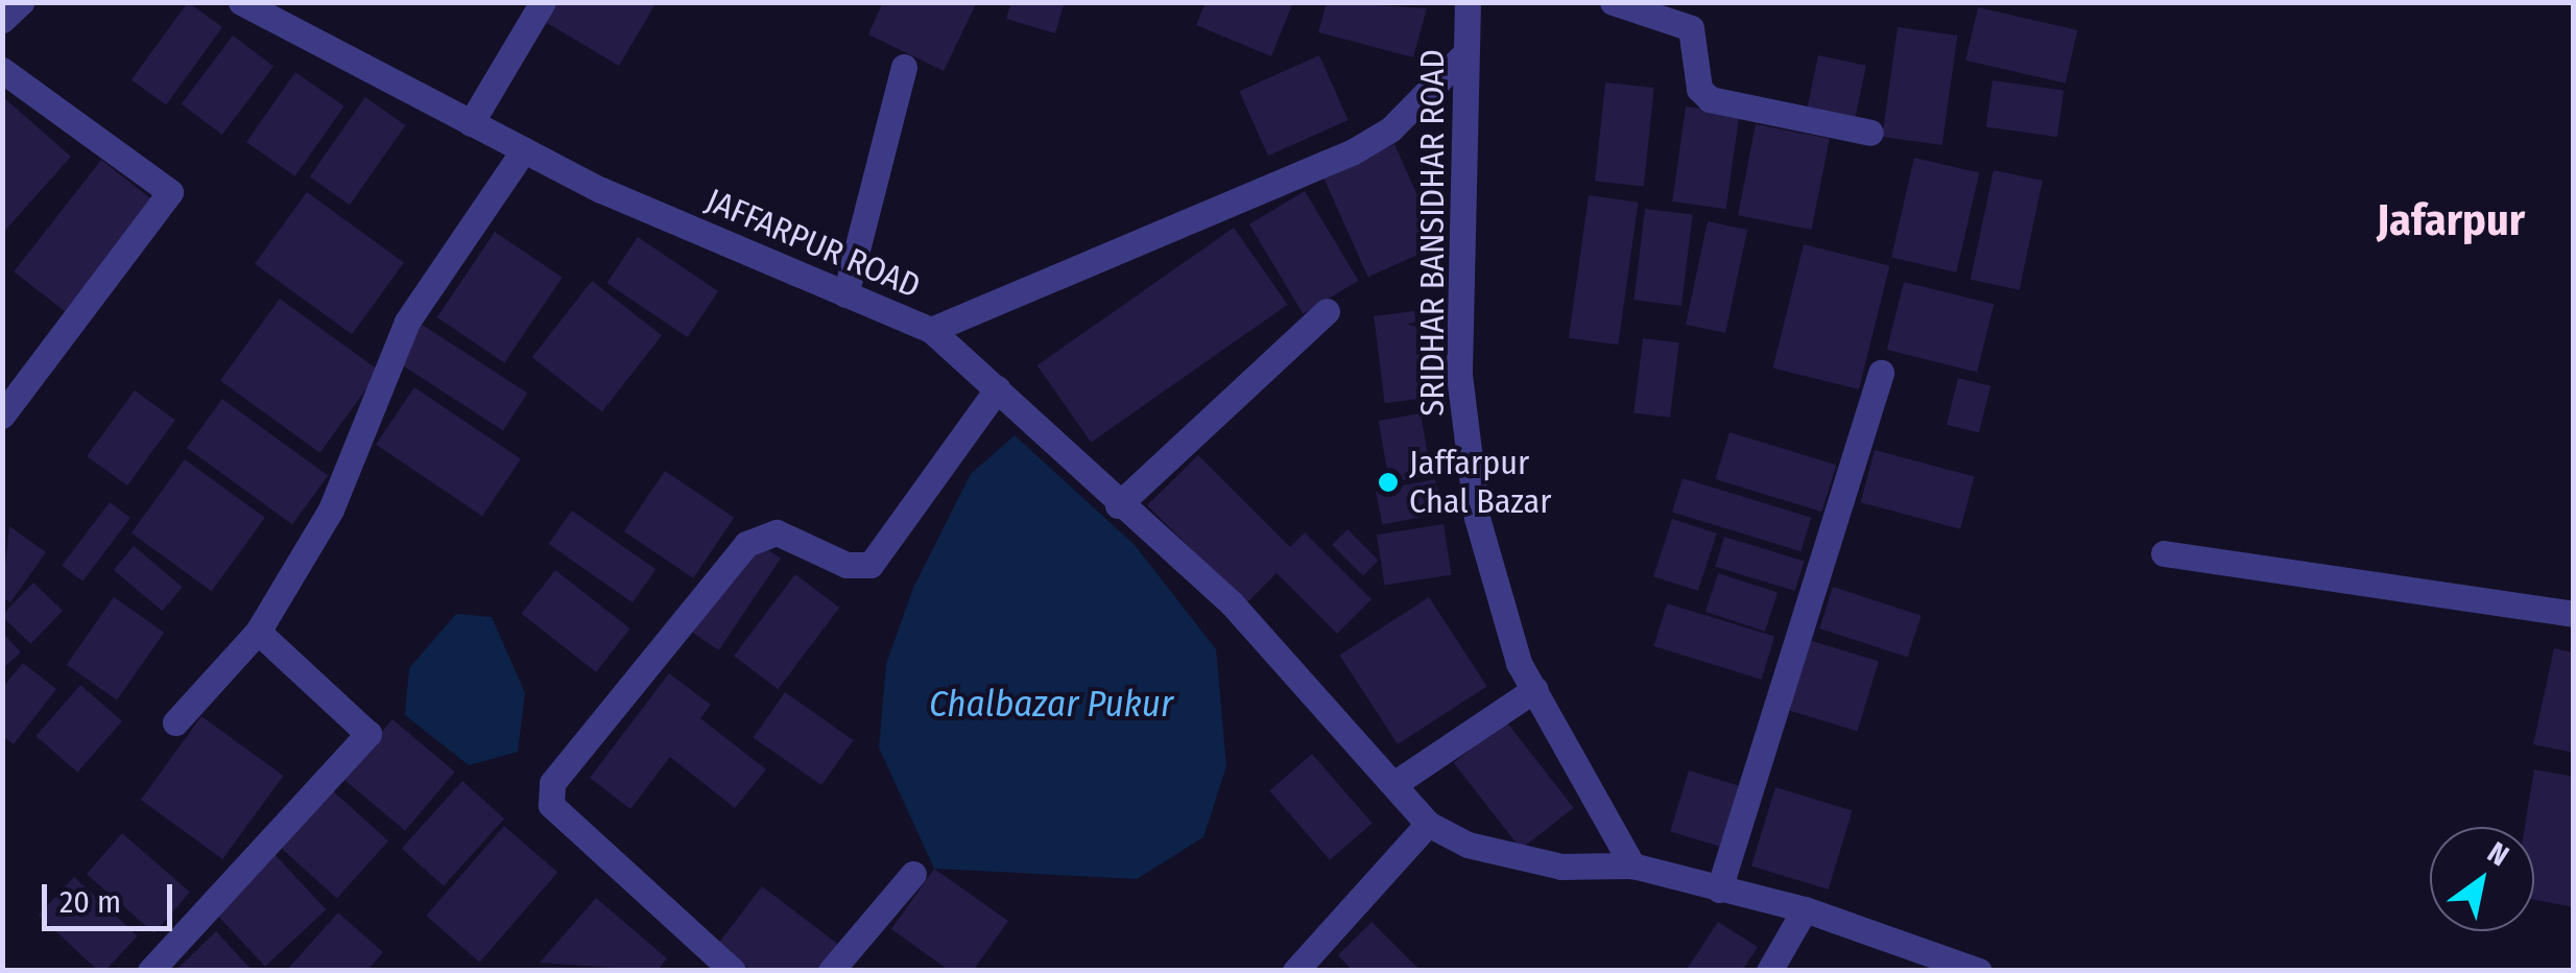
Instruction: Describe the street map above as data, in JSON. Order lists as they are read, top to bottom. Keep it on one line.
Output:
{"streets":{"street":["SRIDHAR BANSIDHAR ROAD","JAFFARPUR ROAD"]},"crossings":[["SRIDHAR BANSIDHAR ROAD","JAFFARPUR ROAD"]],"districts":["Jafarpur"],"water":["Chalbazar Pukur"],"places":["Jaffarpur Chal Bazar"],"scale_bar":"20 m","north":"top right"}
